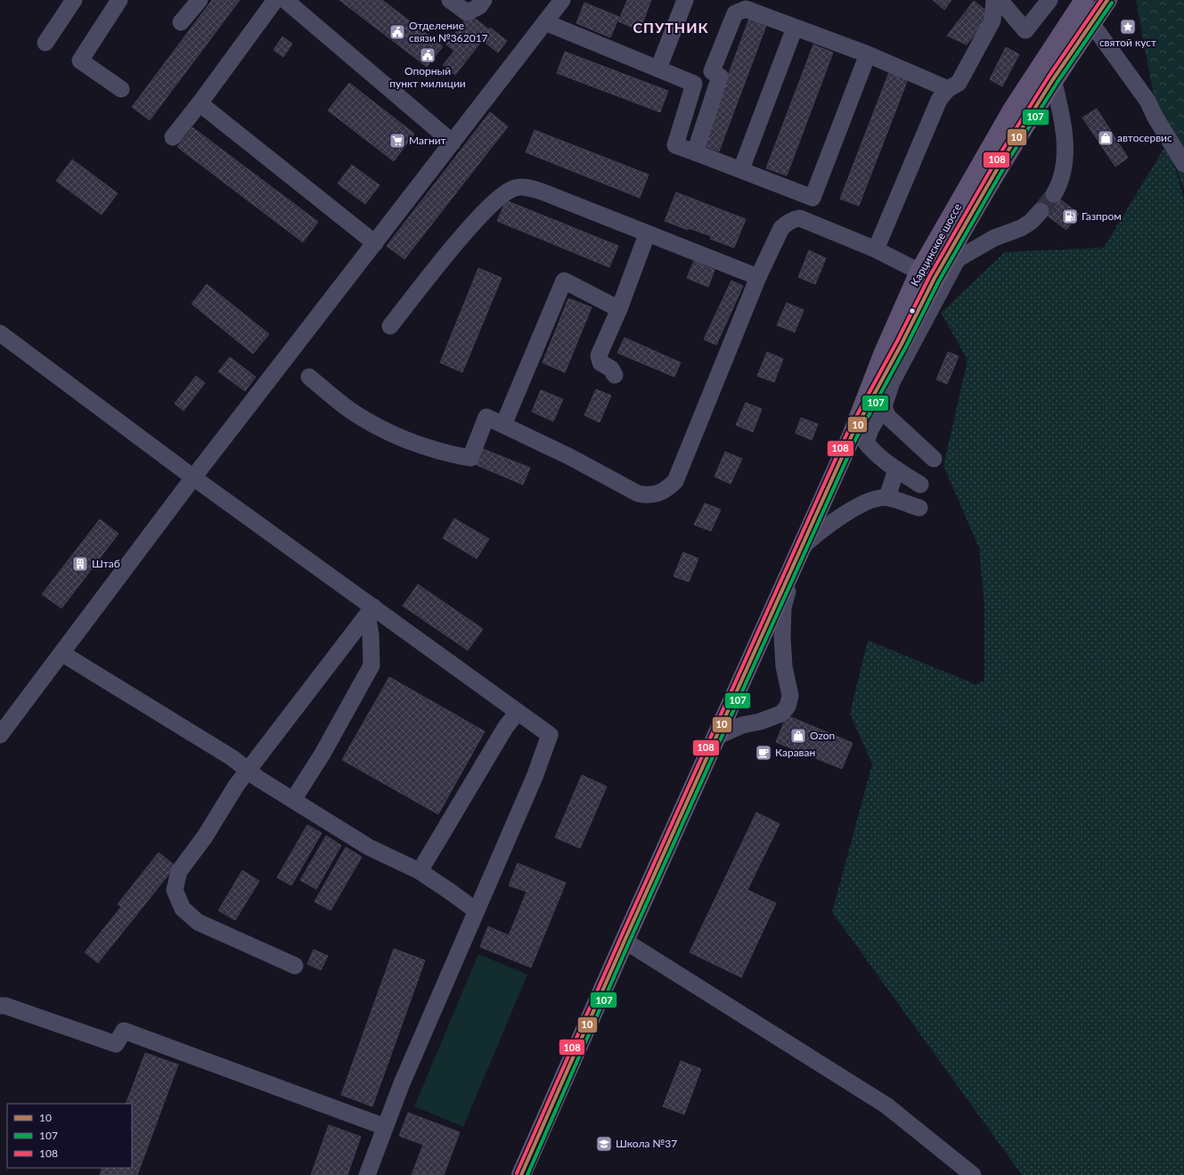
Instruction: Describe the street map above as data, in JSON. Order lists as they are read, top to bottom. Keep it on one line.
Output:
{"streets":{"main road":["Карцинское шоссе"]},"districts":["СПУТНИК"],"places":{"place":["святой куст"],"public building":["Отделение связи №362017","Опорный пункт милиции"],"shop":["автосервис","Ozon"],"supermarket":["Магнит"],"fuel station":["Газпром"],"building":["Штаб"],"cafe":["Караван"],"school or university":["Школа №37"]},"lines":["transit line 10","transit line 108","transit line 107"],"legend":["10","107","108"]}
